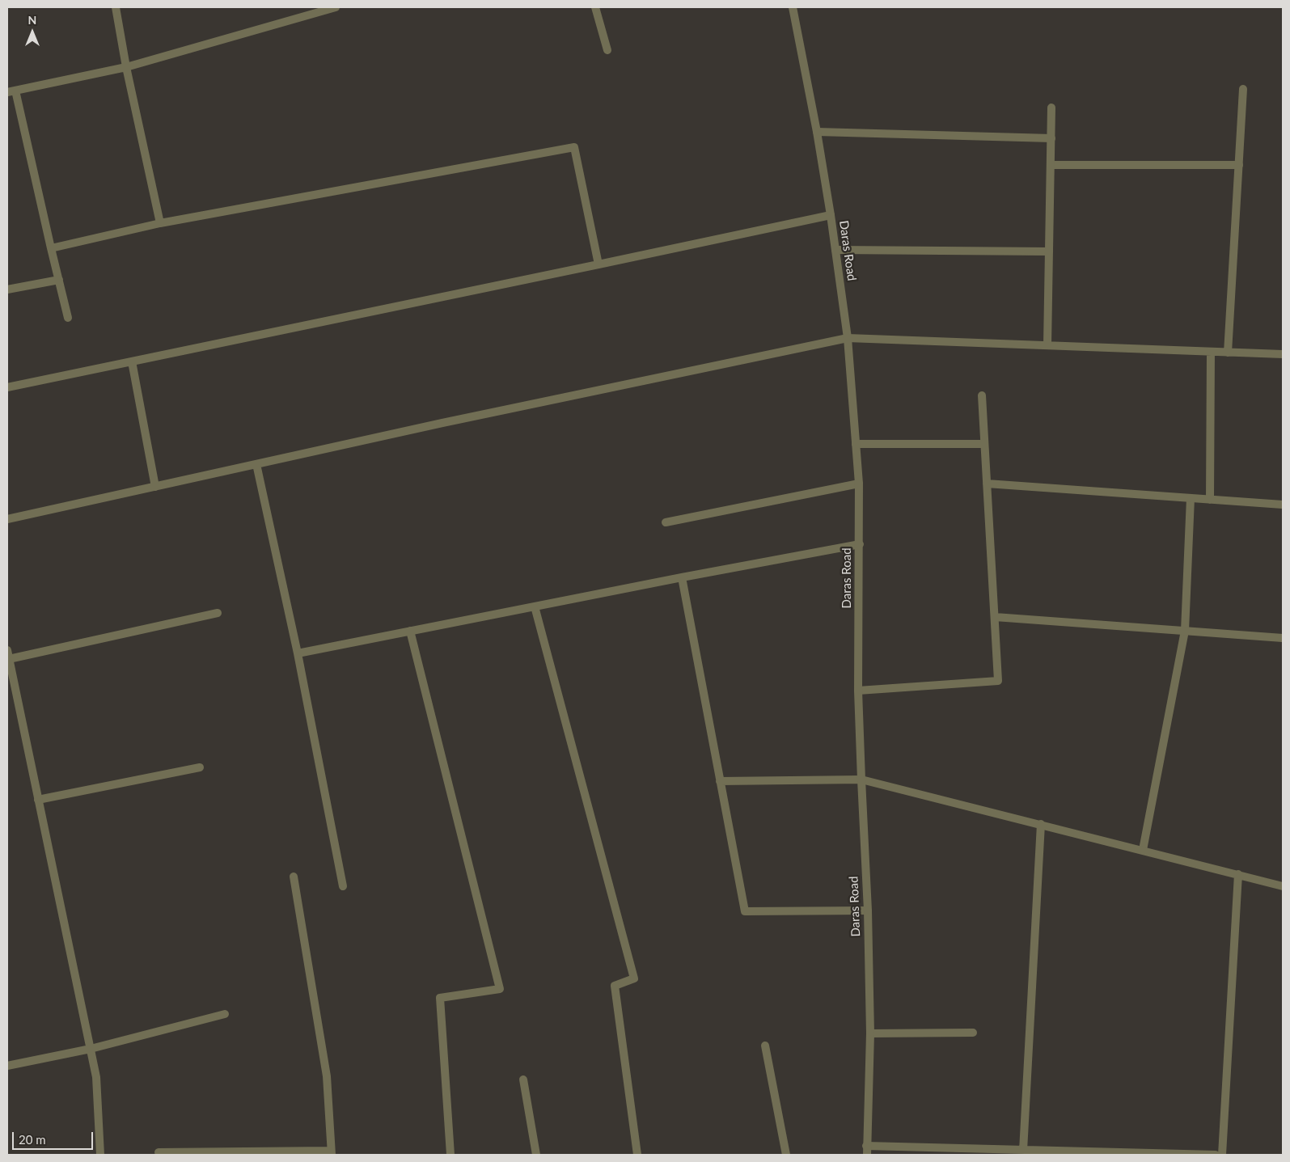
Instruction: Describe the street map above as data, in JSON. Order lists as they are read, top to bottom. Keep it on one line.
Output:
{"streets":{"street":["Daras Road"]},"scale_bar":"20 m","north":"top"}
